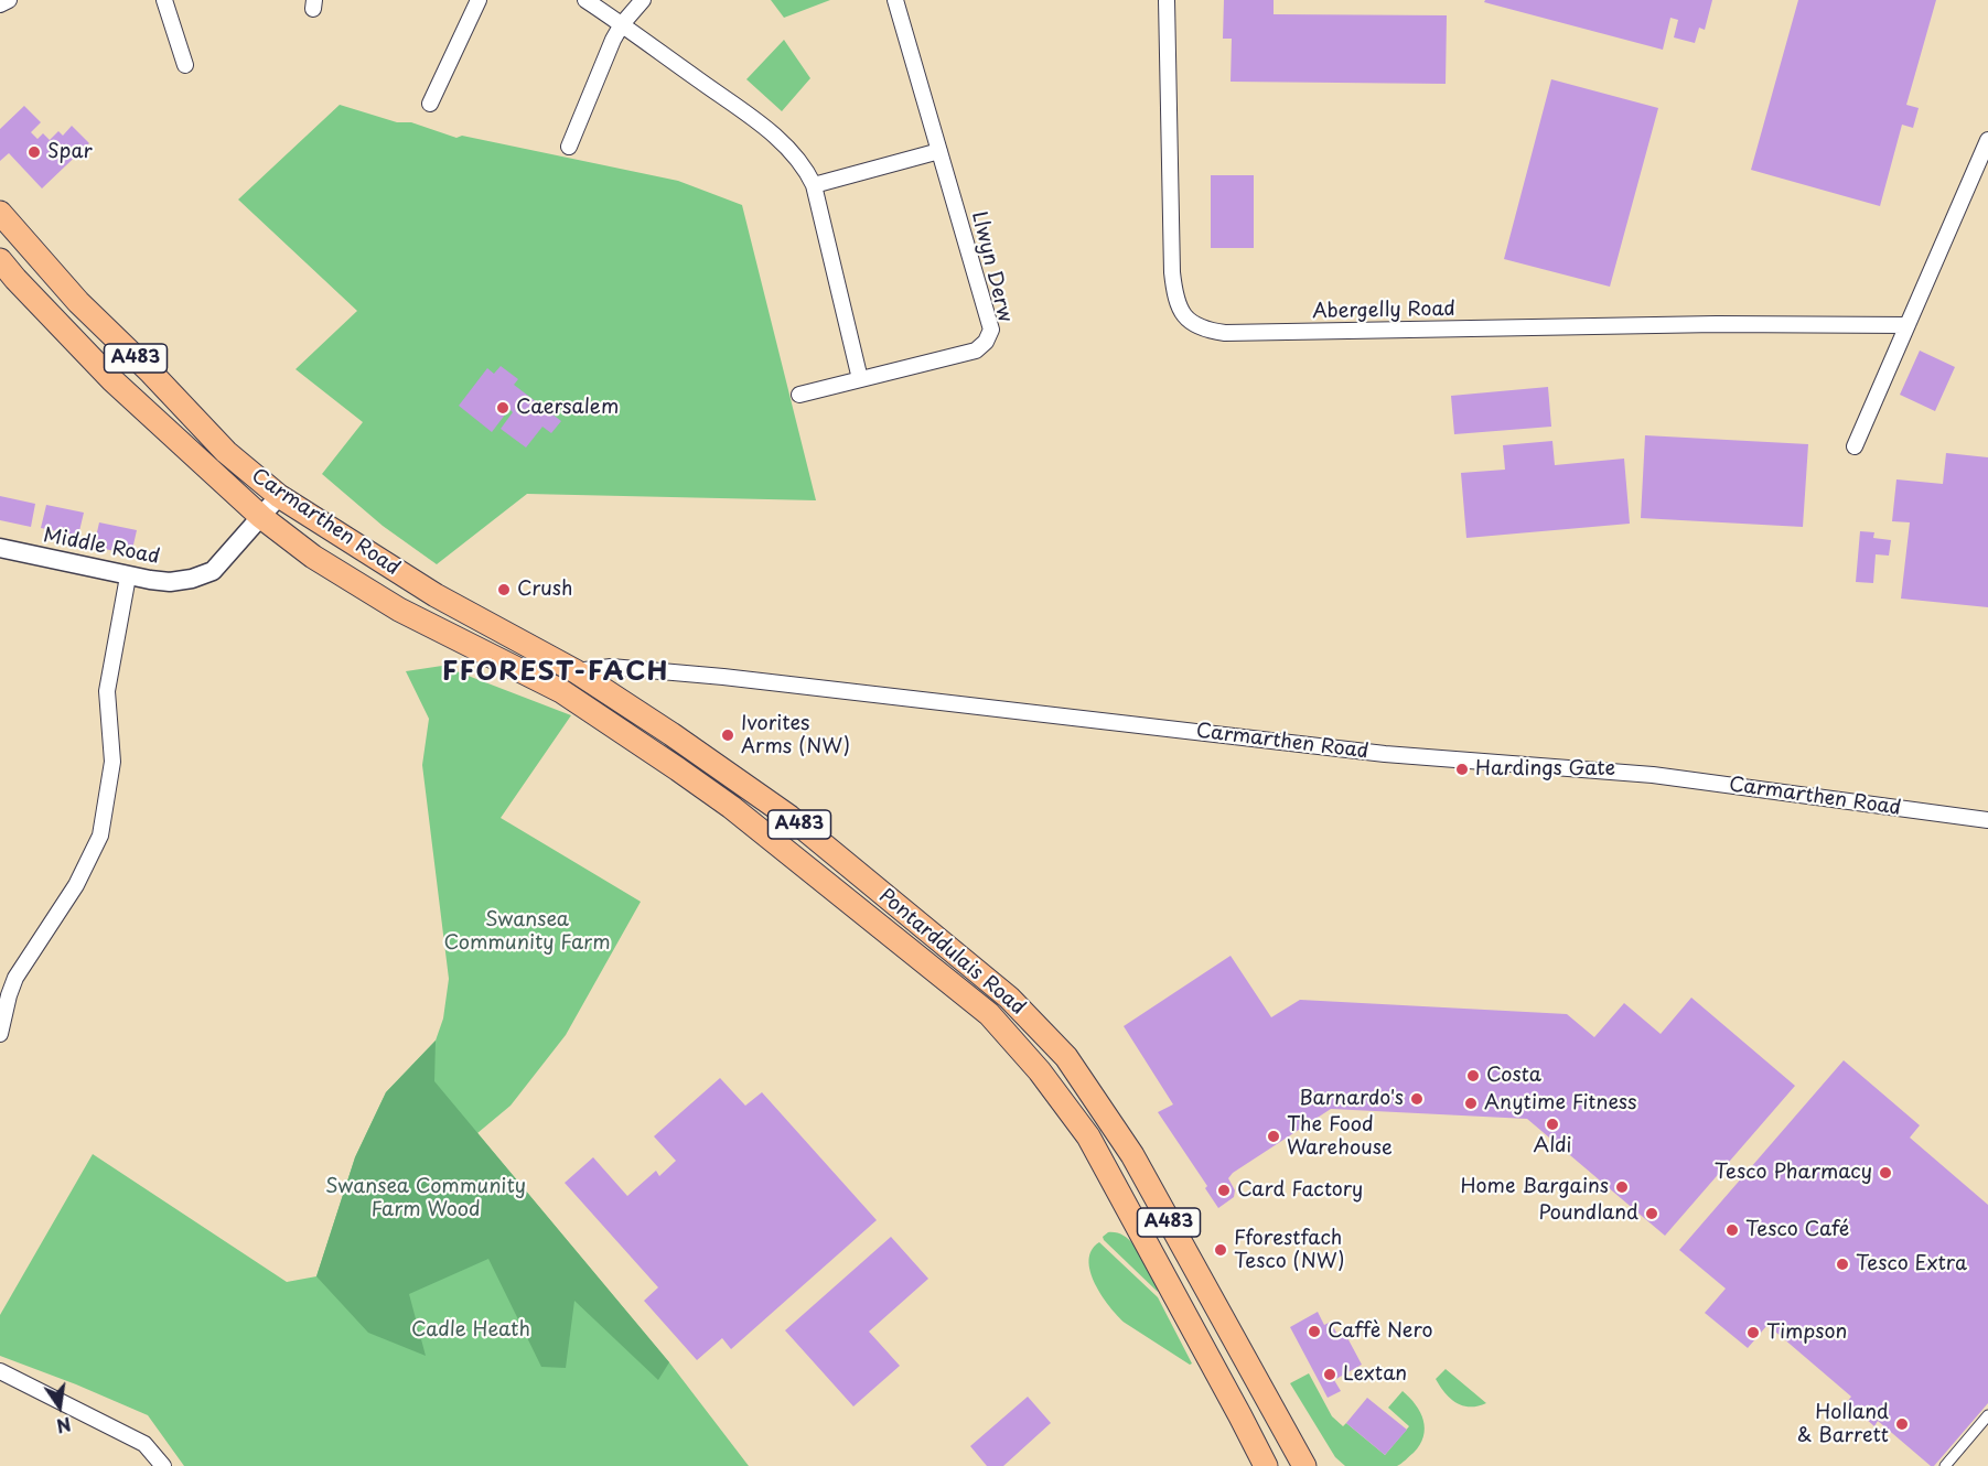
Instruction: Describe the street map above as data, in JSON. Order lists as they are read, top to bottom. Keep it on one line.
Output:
{"streets":{"main road":["A483","Carmarthen Road","Pontarddulais Road"],"street":["Llwyn Derw","Abergelly Road","Middle Road"]},"crossings":[["Carmarthen Road","Middle Road"],["Carmarthen Road","Pontarddulais Road"]],"districts":["FFOREST-FACH"],"parks":["Swansea Community Farm","Swansea Community Farm Wood","Cadle Heath"],"places":["Spar","Caersalem","Crush","Ivorites Arms (NW)","Hardings Gate","Costa","Barnardo's","Anytime Fitness","Aldi","The Food Warehouse","Tesco Pharmacy","Home Bargains","Card Factory","Poundland","Tesco Café","Fforestfach Tesco (NW)","Tesco Extra","Caffè Nero","Timpson","Lextan","Holland & Barrett"],"north":"bottom"}
